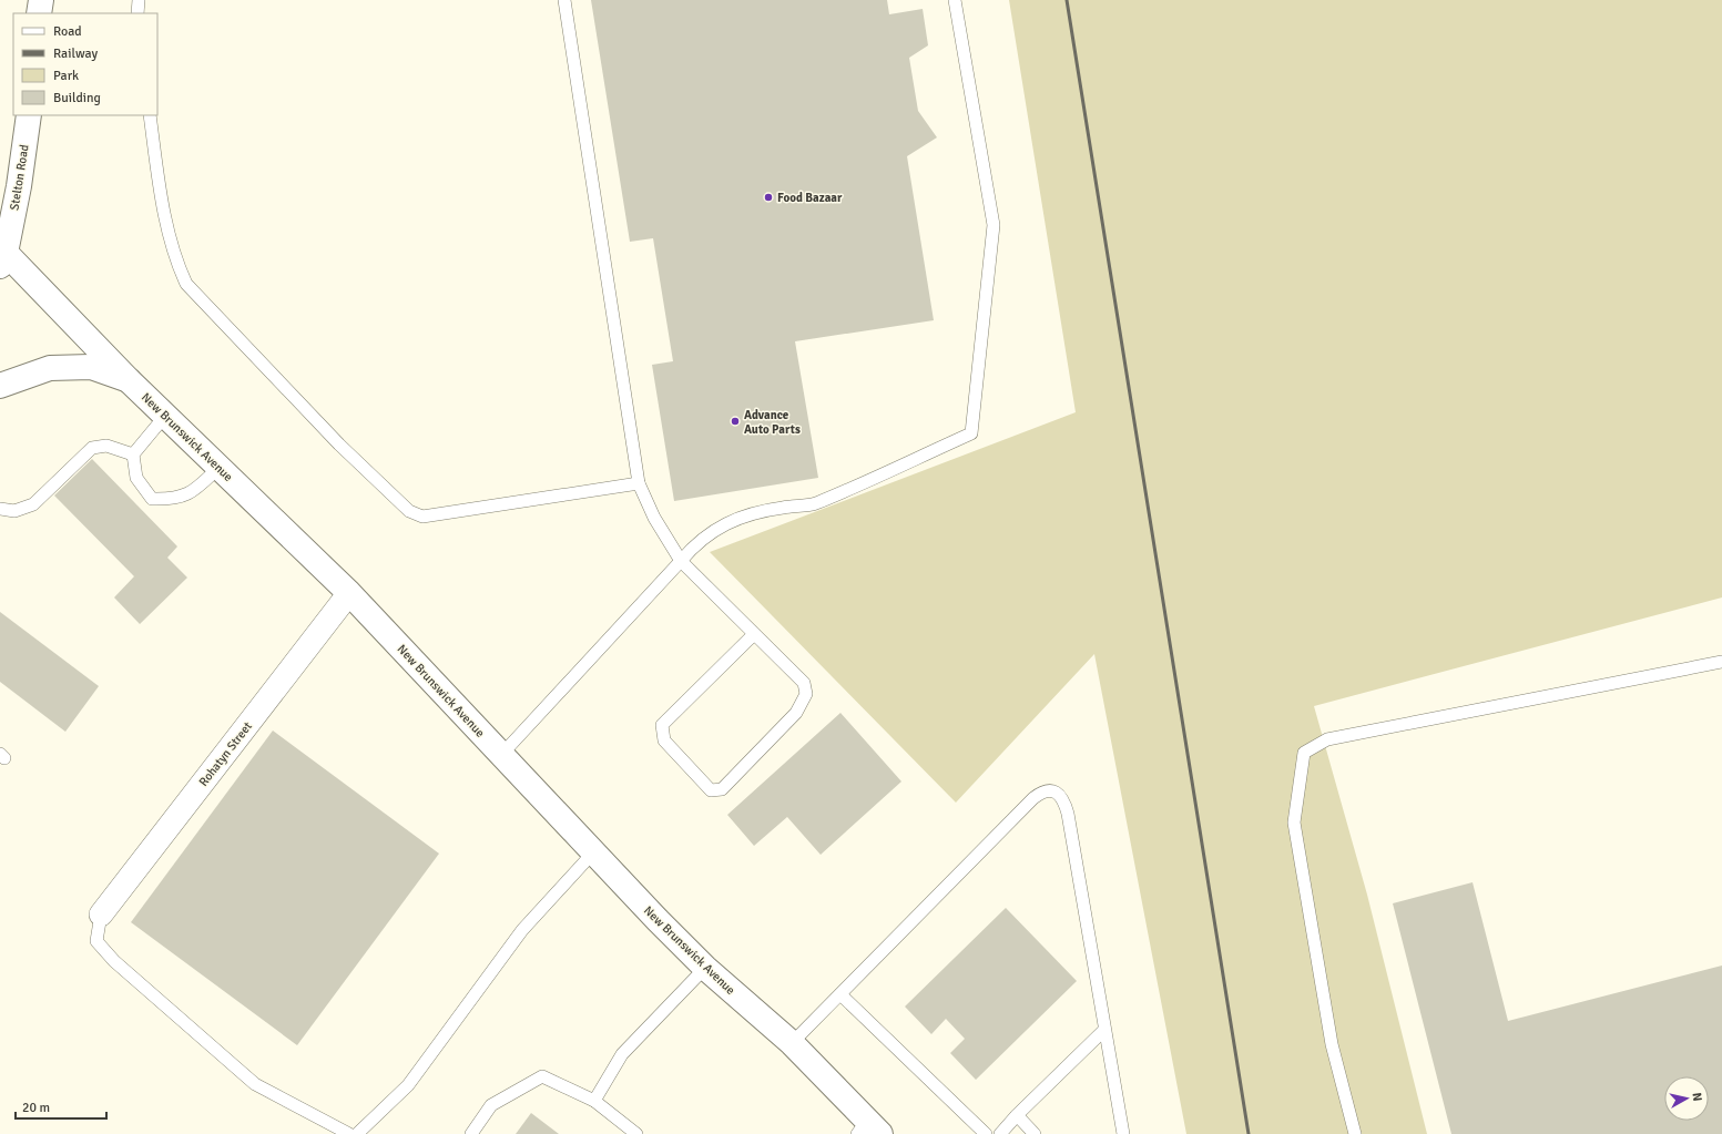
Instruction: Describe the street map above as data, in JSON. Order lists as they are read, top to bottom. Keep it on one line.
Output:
{"streets":{"street":["Stelton Road","New Brunswick Avenue","Rohatyn Street"]},"crossings":[["Stelton Road","New Brunswick Avenue"],["New Brunswick Avenue","Rohatyn Street"]],"places":["Food Bazaar","Advance Auto Parts"],"legend":["Road","Railway","Park","Building"],"scale_bar":"20 m","north":"right"}
